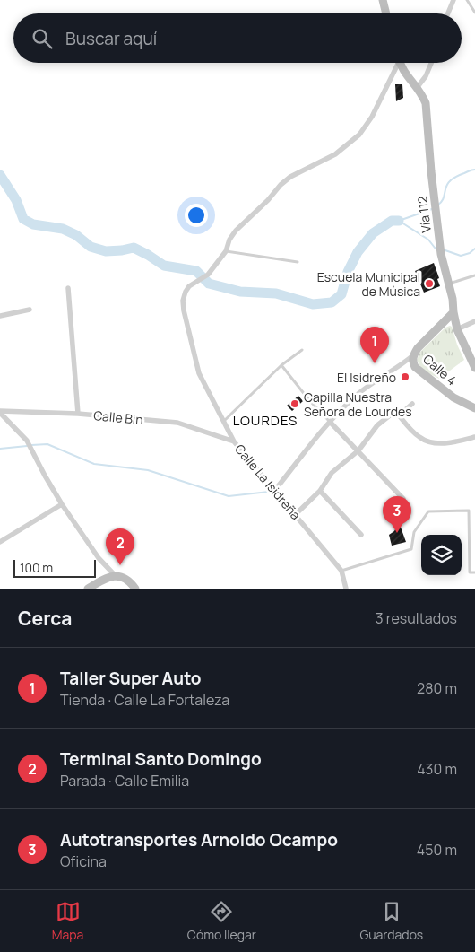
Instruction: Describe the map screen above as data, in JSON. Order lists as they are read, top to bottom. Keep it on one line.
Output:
{"streets":{"main road":["Vía 112","Calle 4"],"street":["Calle Bin","Calle La Isidreña"]},"crossings":[["Calle Bin","Calle La Isidreña"]],"districts":["LOURDES"],"places":["Escuela Municipal de Música","El Isidreño","Capilla Nuestra Señora de Lourdes"],"scale_bar":"100 m","page":{"search":"Buscar aquí","pins":["1","3","2"],"scale":"100 m","heading":["Cerca","3 resultados"],"list":[{"mark":"1","name":"Taller Super Auto","note":"Tienda · Calle La Fortaleza","value":"280 m"},{"mark":"2","name":"Terminal Santo Domingo","note":"Parada · Calle Emilia","value":"430 m"},{"mark":"3","name":"Autotransportes Arnoldo Ocampo","note":"Oficina","value":"450 m"}],"nav":["Mapa","Cómo llegar","Guardados"]}}
